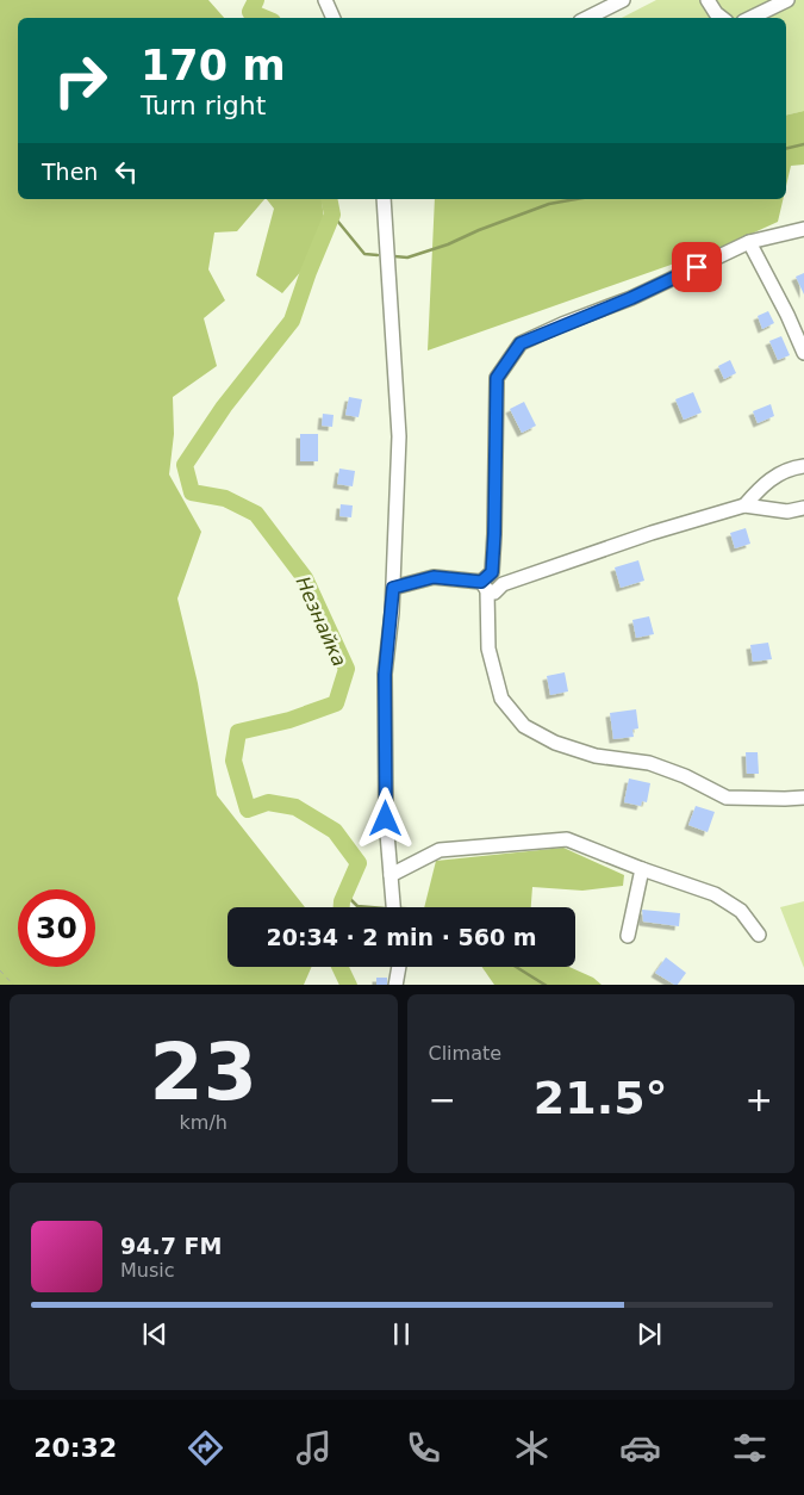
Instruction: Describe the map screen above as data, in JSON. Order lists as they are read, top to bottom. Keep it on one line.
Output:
{"water":["Незнайка"],"page":{"turn":["170 m","Turn right"],"then":"Then","limit":"30","trip":"20:34 · 2 min · 560 m","tile":[["23","km/h"],"Climate"],"heat":["−","21.5°","+"],"song":["94.7 FM","Music"],"tabs":"20:32"}}
